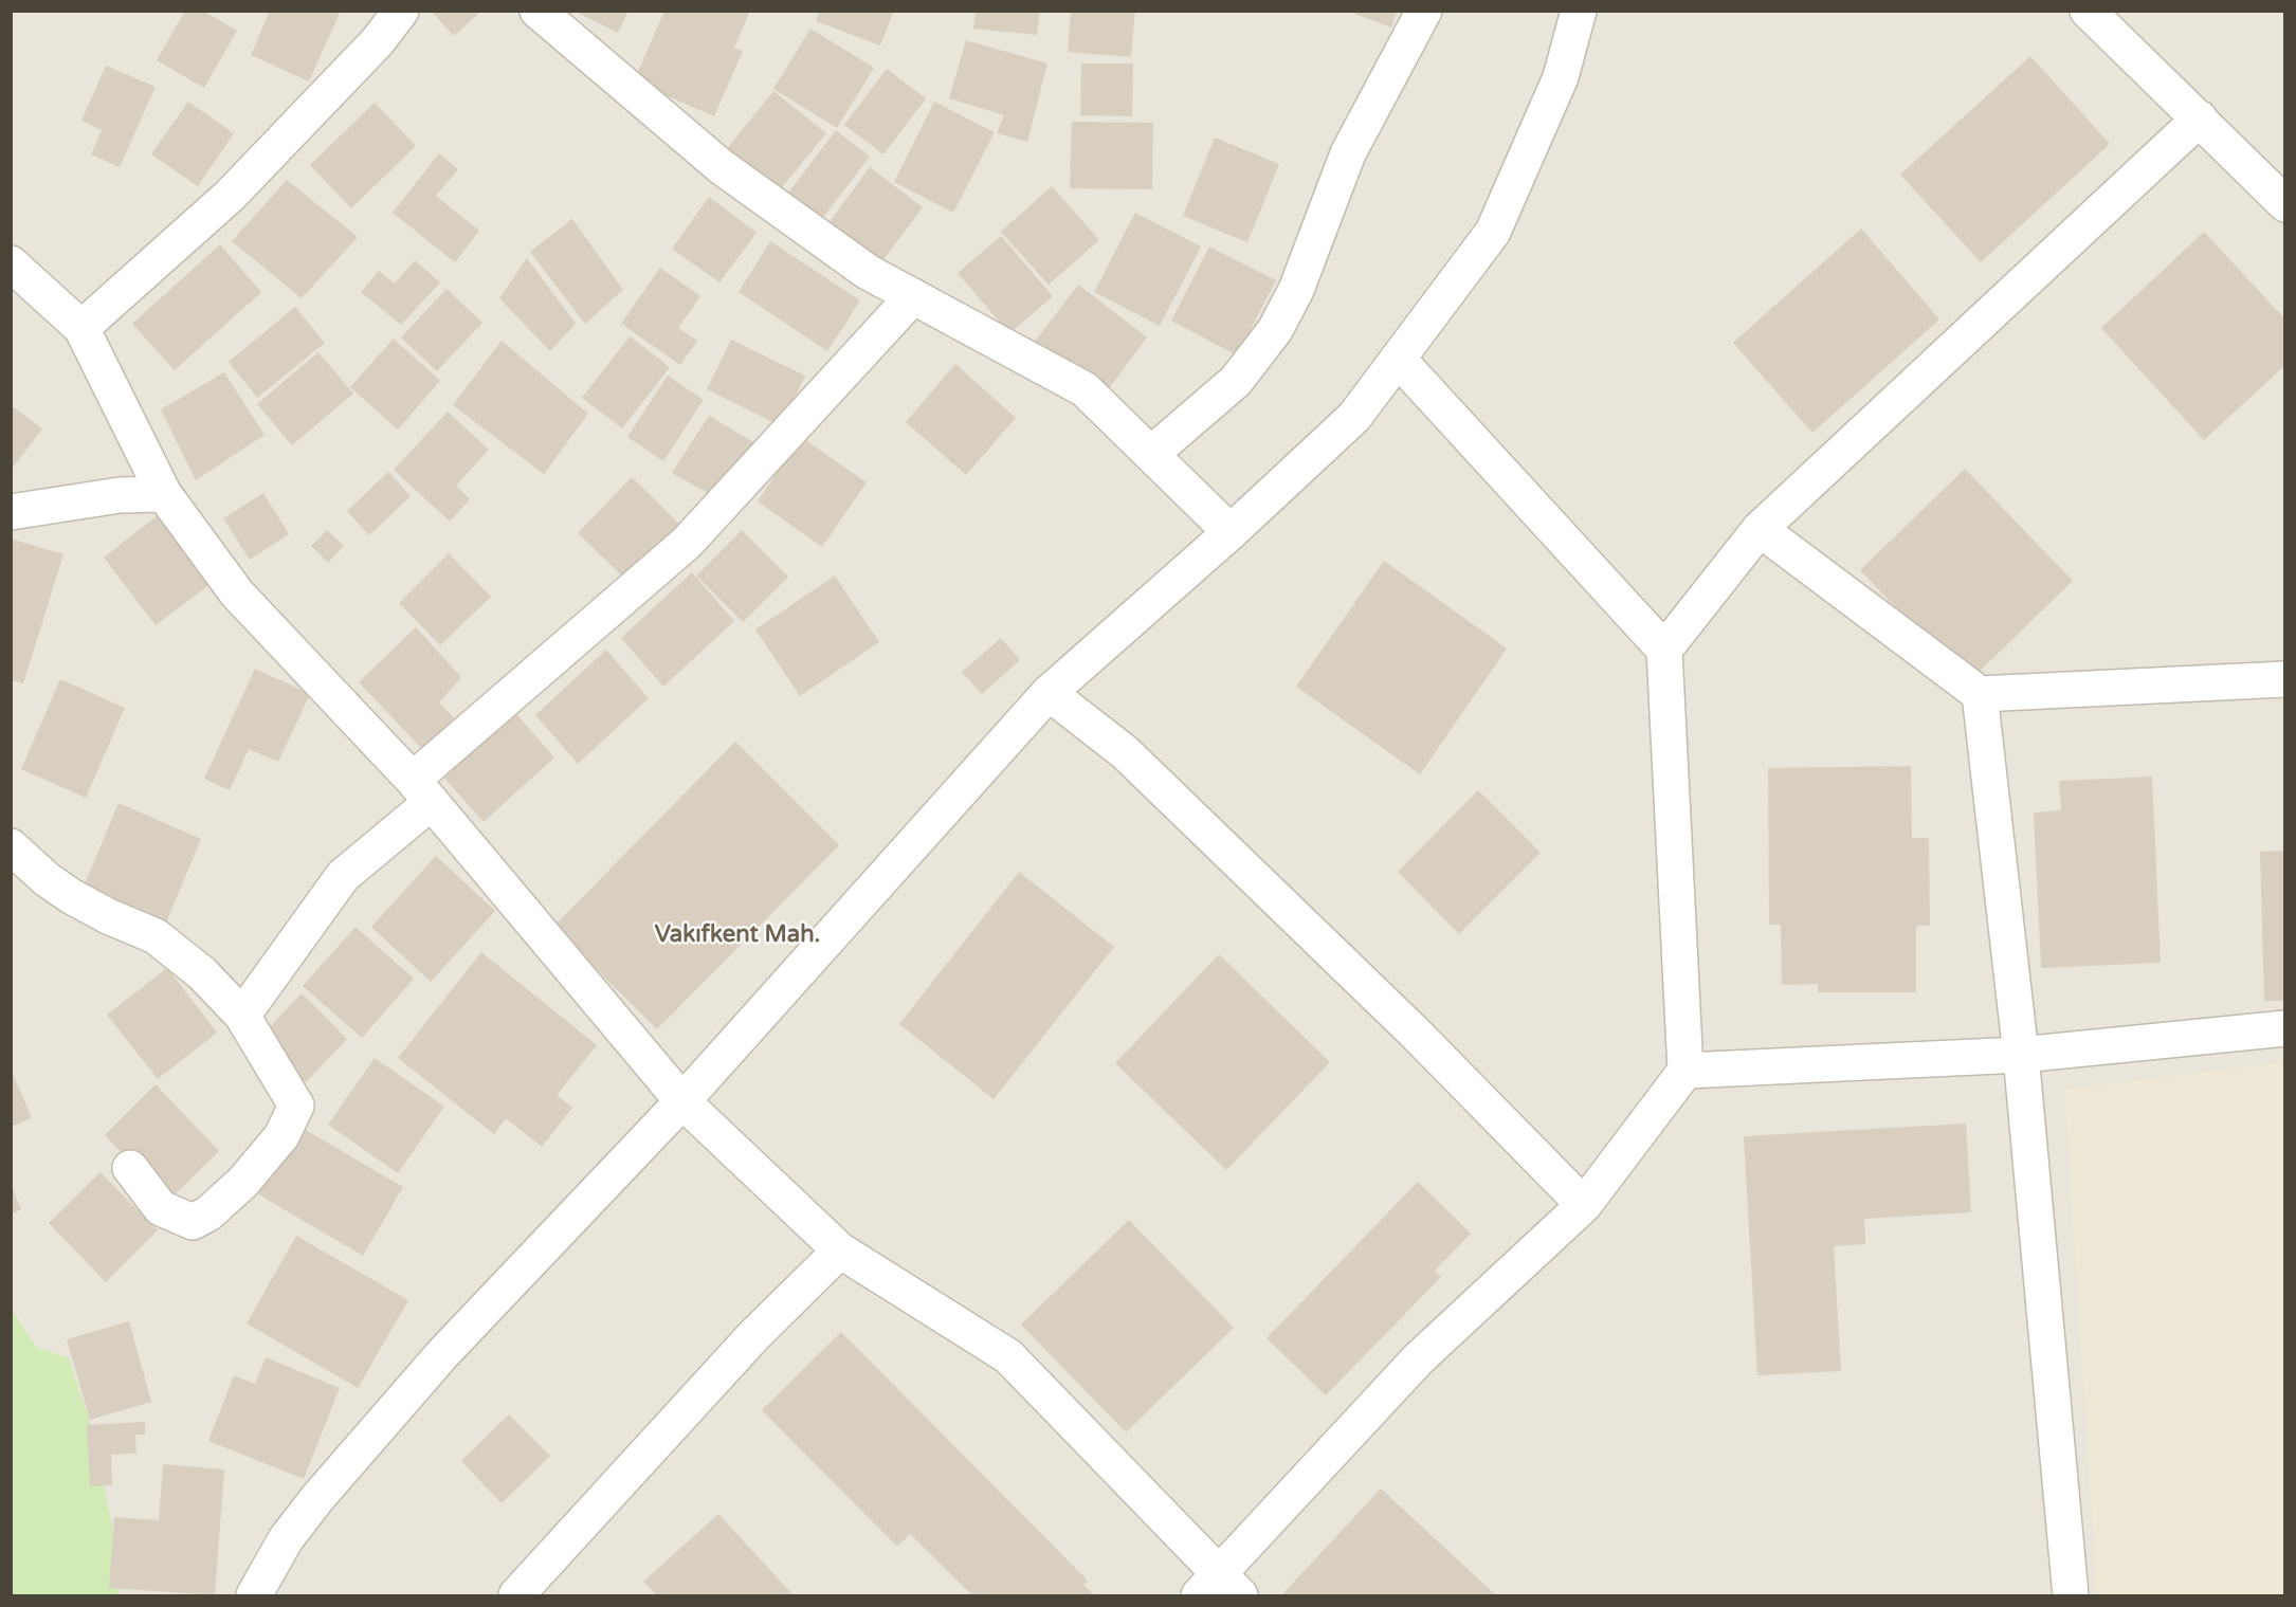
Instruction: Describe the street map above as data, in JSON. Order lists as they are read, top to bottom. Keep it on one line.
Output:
{"districts":["Vakıfkent Mah."]}
